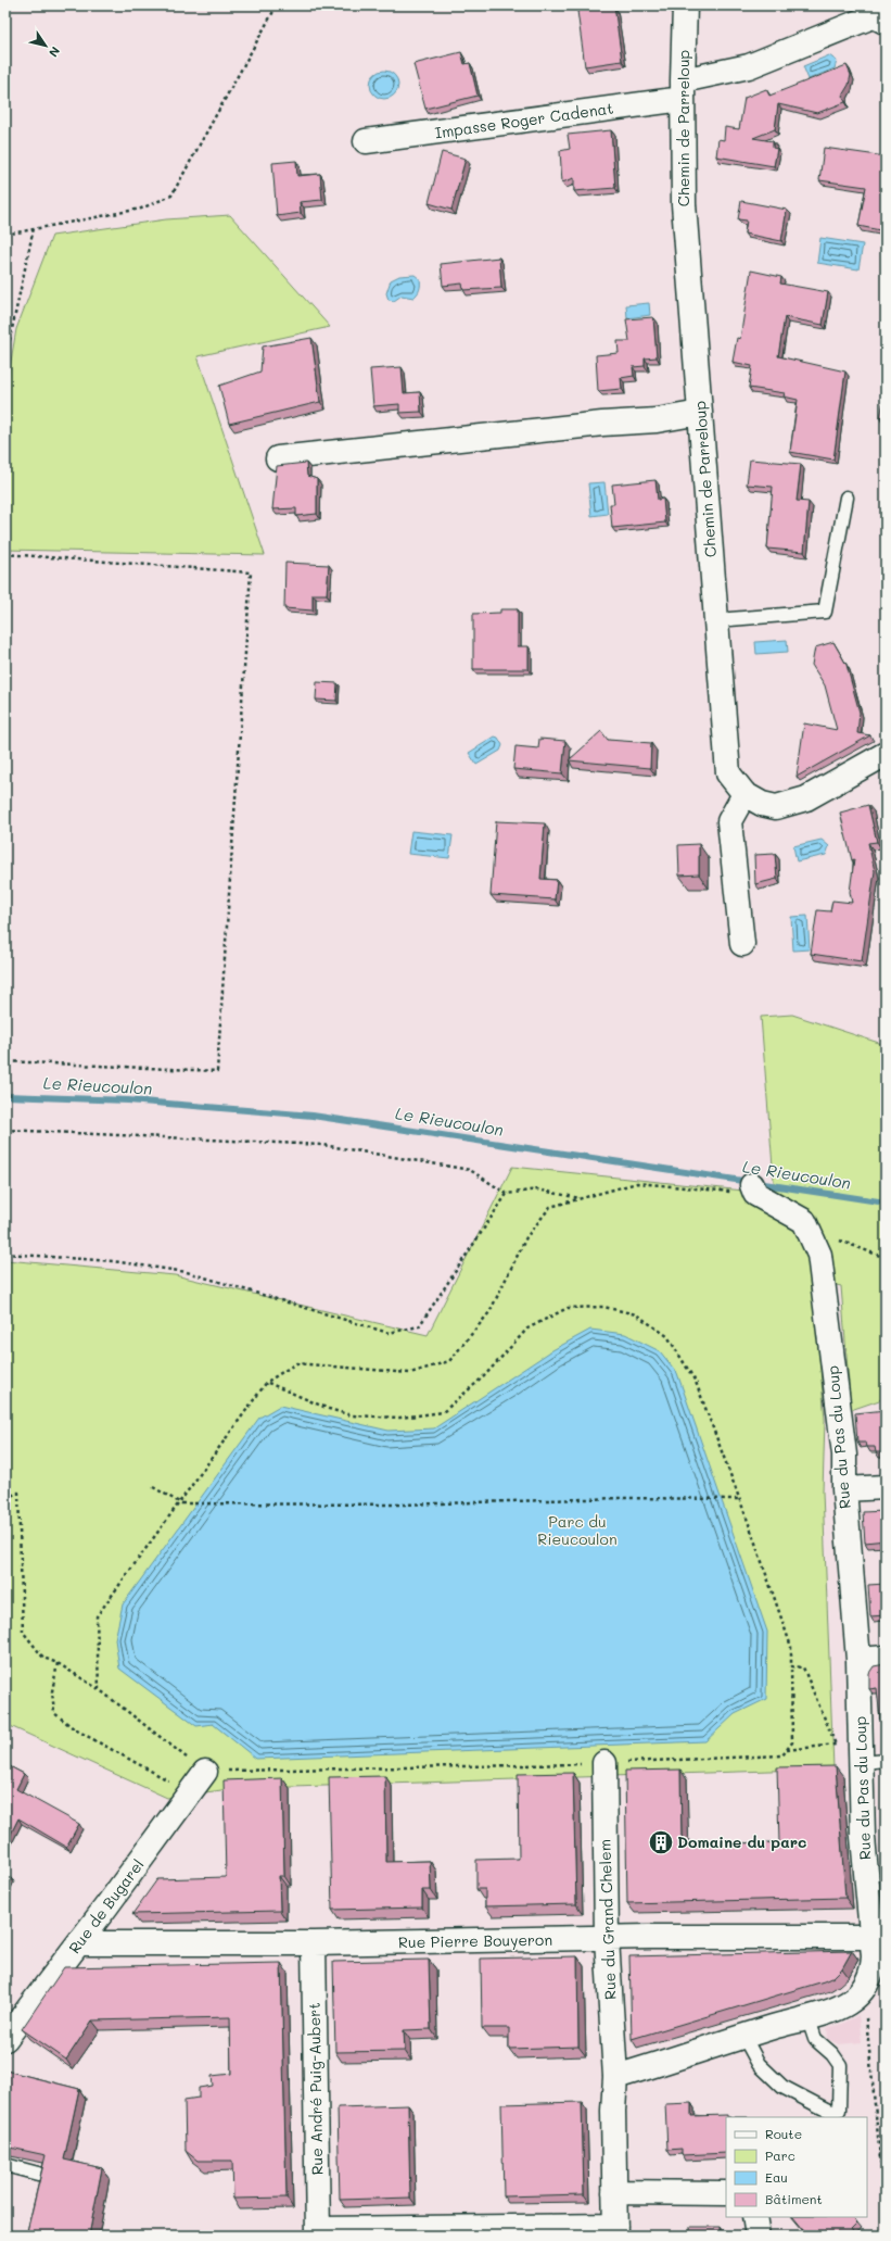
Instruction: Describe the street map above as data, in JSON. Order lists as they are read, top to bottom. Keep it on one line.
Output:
{"streets":{"street":["Impasse Roger Cadenat","Chemin de Parreloup","Rue du Pas du Loup","Rue de Bugarel","Rue du Grand Chelem","Rue Pierre Bouyeron","Rue André Puig-Aubert"]},"crossings":[["Impasse Roger Cadenat","Chemin de Parreloup"],["Rue du Pas du Loup","Rue du Grand Chelem"],["Rue du Pas du Loup","Rue Pierre Bouyeron"],["Rue de Bugarel","Rue Pierre Bouyeron"],["Rue du Grand Chelem","Rue Pierre Bouyeron"],["Rue Pierre Bouyeron","Rue André Puig-Aubert"]],"water":["Le Rieucoulon"],"parks":["Parc du Rieucoulon"],"places":{"building":["Domaine du parc"]},"legend":["Route","Parc","Eau","Bâtiment"],"north":"bottom right"}
